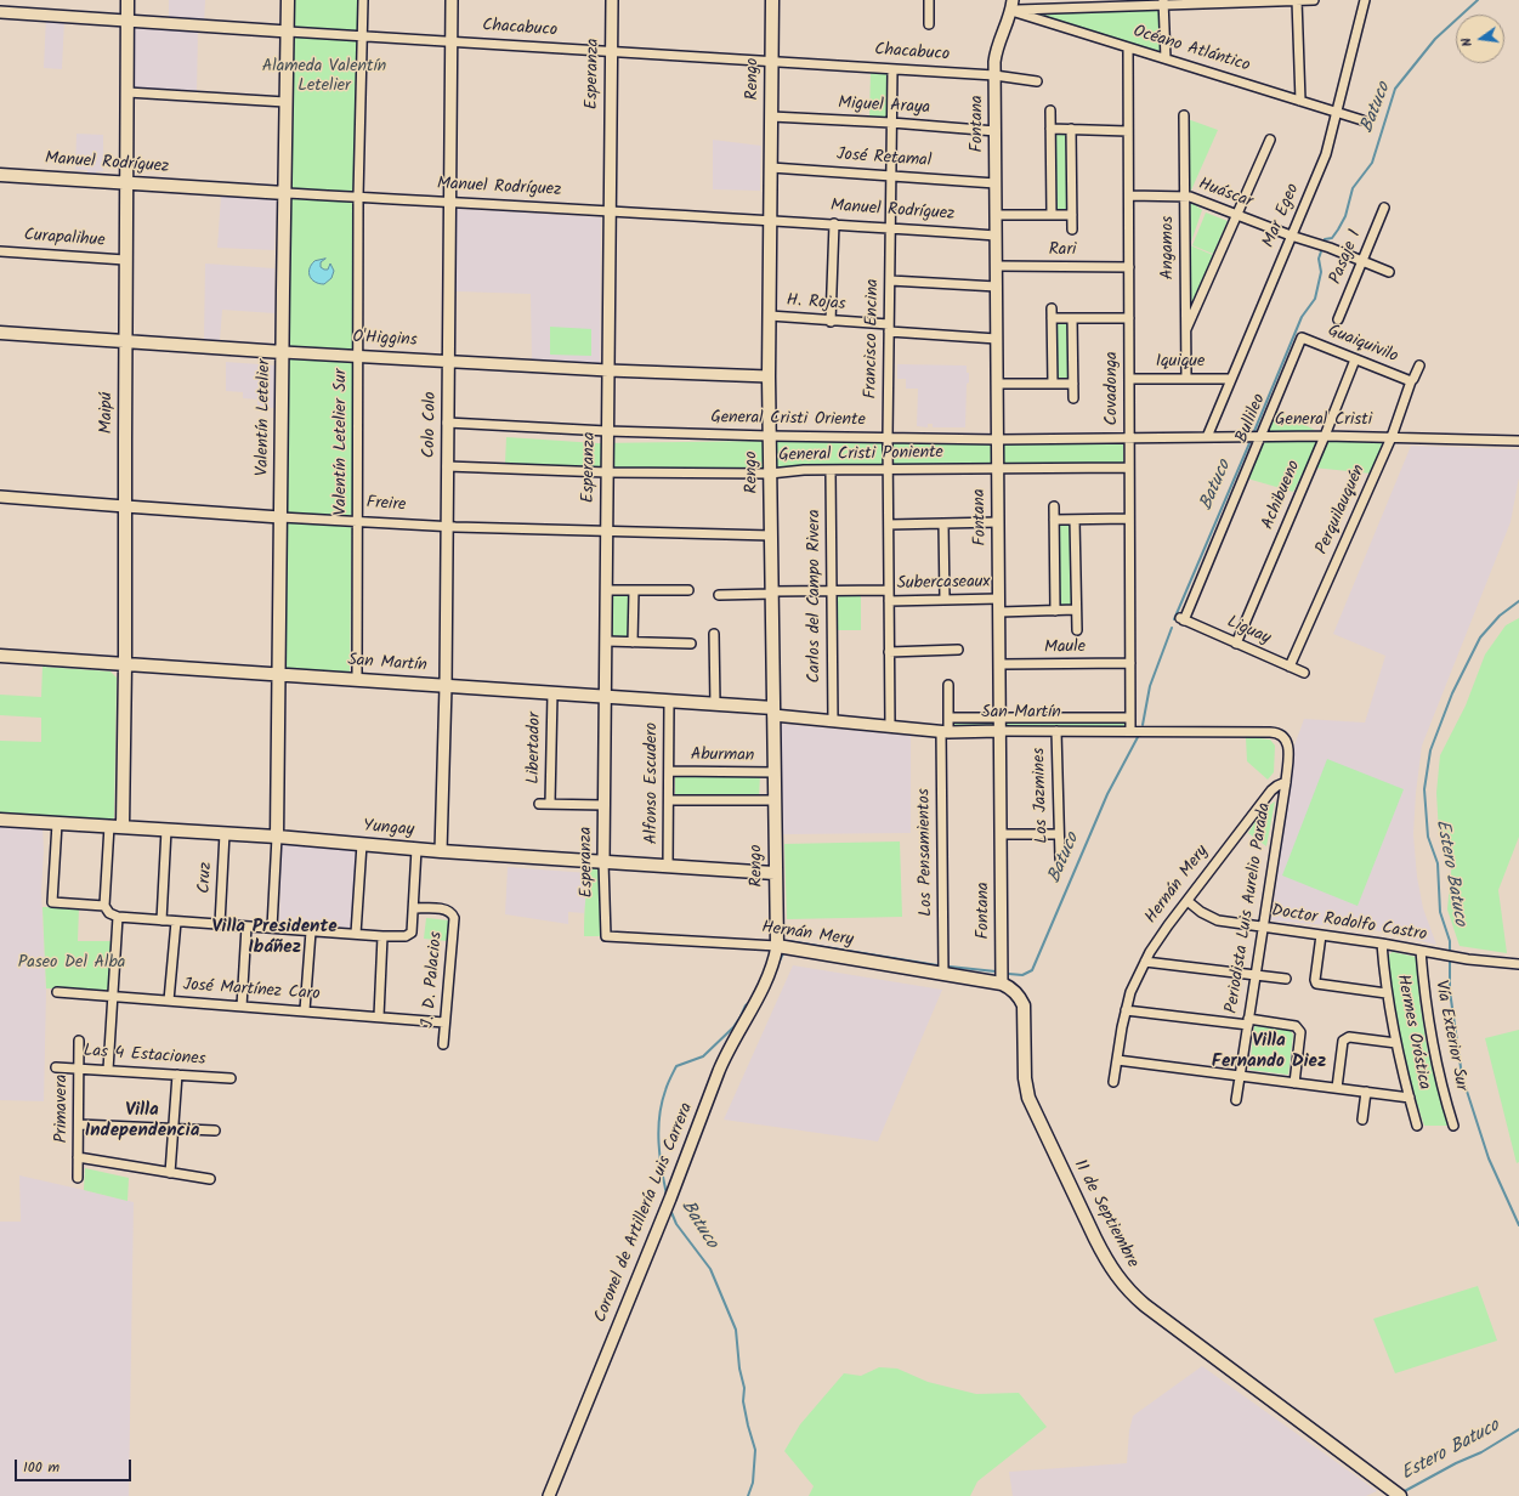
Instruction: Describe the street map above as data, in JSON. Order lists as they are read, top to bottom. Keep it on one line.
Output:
{"streets":{"main road":["Rengo","Manuel Rodríguez","O'Higgins","Maipú","Valentín Letelier","San Martín","Yungay","Hernán Mery","11 de Septiembre"],"street":["Chacabuco","Océano Atlántico","Esperanza","Miguel Araya","Fontana","José Retamal","Huáscar","Mar Egeo","Curapalihue","Angamos","Rari","Pasaje 1","H. Rojas","Francisco Encina","Guaiquivilo","Iquique","Covadonga","Bullileo","General Cristi Oriente","General Cristi","Colo Colo","Valentín Letelier Sur","General Cristi Poniente","Achibueno","Freire","Perquilauquén","Subercaseaux","Carlos del Campo Rivera","Liguay","Maule","Libertador","Aburman","Alfonso Escudero","Los Jazmines","Los Pensamientos","Cruz","Periodista Luis Aurelio Parada","Doctor Rodolfo Castro","J. D. Palacios","José Martínez Caro","Hermes Oróstica","Vía Exterior Sur","Las 4 Estaciones","Primavera","Coronel de Artillería Luis Carrera"]},"crossings":[["Chacabuco","Esperanza"],["Chacabuco","Rengo"],["Chacabuco","Fontana"],["Chacabuco","Francisco Encina"],["Chacabuco","Maipú"],["Chacabuco","Valentín Letelier"],["Chacabuco","Colo Colo"],["Chacabuco","Valentín Letelier Sur"],["Océano Atlántico","Fontana"],["Océano Atlántico","Mar Egeo"],["Océano Atlántico","Covadonga"],["Esperanza","Manuel Rodríguez"],["Esperanza","O'Higgins"],["Esperanza","General Cristi Oriente"],["Esperanza","General Cristi Poniente"],["Esperanza","Freire"],["Esperanza","San Martín"],["Esperanza","Libertador"],["Esperanza","Yungay"],["Esperanza","Hernán Mery"],["Rengo","Miguel Araya"],["Rengo","José Retamal"],["Rengo","Manuel Rodríguez"],["Rengo","H. Rojas"],["Rengo","O'Higgins"],["Rengo","General Cristi Oriente"],["Rengo","General Cristi Poniente"],["Rengo","Freire"],["Rengo","Subercaseaux"],["Rengo","San Martín"],["Rengo","Aburman"],["Rengo","Yungay"],["Rengo","Hernán Mery"],["Rengo","Coronel de Artillería Luis Carrera"],["Miguel Araya","Fontana"],["Miguel Araya","Francisco Encina"],["Fontana","José Retamal"],["Fontana","Manuel Rodríguez"],["Fontana","Rari"],["Fontana","H. Rojas"],["Fontana","General Cristi Oriente"],["Fontana","General Cristi Poniente"],["Fontana","Subercaseaux"],["Fontana","Maule"],["Fontana","San Martín"],["Fontana","Hernán Mery"],["Fontana","11 de Septiembre"],["José Retamal","Francisco Encina"],["Manuel Rodríguez","Francisco Encina"],["Manuel Rodríguez","Maipú"],["Manuel Rodríguez","Valentín Letelier"],["Manuel Rodríguez","Colo Colo"],["Manuel Rodríguez","Valentín Letelier Sur"],["Huáscar","Mar Egeo"],["Huáscar","Angamos"],["Huáscar","Pasaje 1"],["Huáscar","Covadonga"],["Mar Egeo","Iquique"],["Mar Egeo","General Cristi"],["Curapalihue","Maipú"],["Angamos","Iquique"],["Rari","Covadonga"],["H. Rojas","Francisco Encina"],["Francisco Encina","General Cristi Oriente"],["Francisco Encina","General Cristi Poniente"],["Francisco Encina","Subercaseaux"],["Francisco Encina","San Martín"],["O'Higgins","Maipú"],["O'Higgins","Valentín Letelier"],["O'Higgins","Colo Colo"],["O'Higgins","Valentín Letelier Sur"],["Guaiquivilo","Bullileo"],["Guaiquivilo","Achibueno"],["Guaiquivilo","Perquilauquén"],["Iquique","Covadonga"],["Covadonga","General Cristi Oriente"],["Covadonga","General Cristi"],["Covadonga","General Cristi Poniente"],["Covadonga","Maule"],["Covadonga","San Martín"],["Maipú","Freire"],["Maipú","San Martín"],["Maipú","Yungay"],["Valentín Letelier","Freire"],["Valentín Letelier","San Martín"],["Valentín Letelier","Yungay"],["Bullileo","General Cristi"],["Bullileo","Liguay"],["General Cristi Oriente","General Cristi"],["General Cristi Oriente","Colo Colo"],["General Cristi","Achibueno"],["General Cristi","Perquilauquén"],["Colo Colo","General Cristi Poniente"],["Colo Colo","Freire"],["Colo Colo","San Martín"],["Colo Colo","Yungay"],["Valentín Letelier Sur","Freire"],["Valentín Letelier Sur","San Martín"],["General Cristi Poniente","Carlos del Campo Rivera"],["Achibueno","Liguay"],["Perquilauquén","Liguay"],["Subercaseaux","Carlos del Campo Rivera"],["Carlos del Campo Rivera","San Martín"],["San Martín","Libertador"],["San Martín","Alfonso Escudero"],["San Martín","Los Jazmines"],["San Martín","Los Pensamientos"],["San Martín","Periodista Luis Aurelio Parada"],["Aburman","Alfonso Escudero"],["Alfonso Escudero","Yungay"],["Yungay","Cruz"],["Los Pensamientos","Hernán Mery"],["Hernán Mery","Periodista Luis Aurelio Parada"],["Hernán Mery","Doctor Rodolfo Castro"],["Hernán Mery","Coronel de Artillería Luis Carrera"],["Hernán Mery","11 de Septiembre"],["Periodista Luis Aurelio Parada","Doctor Rodolfo Castro"],["Doctor Rodolfo Castro","Hermes Oróstica"],["Doctor Rodolfo Castro","Vía Exterior Sur"],["J. D. Palacios","José Martínez Caro"],["Las 4 Estaciones","Primavera"]],"districts":["Villa Presidente Ibáñez","Villa Fernando Diez","Villa Independencia"],"water":["Batuco","Estero Batuco"],"parks":["Alameda Valentín Letelier","Paseo Del Alba"],"scale_bar":"100 m","north":"left"}
